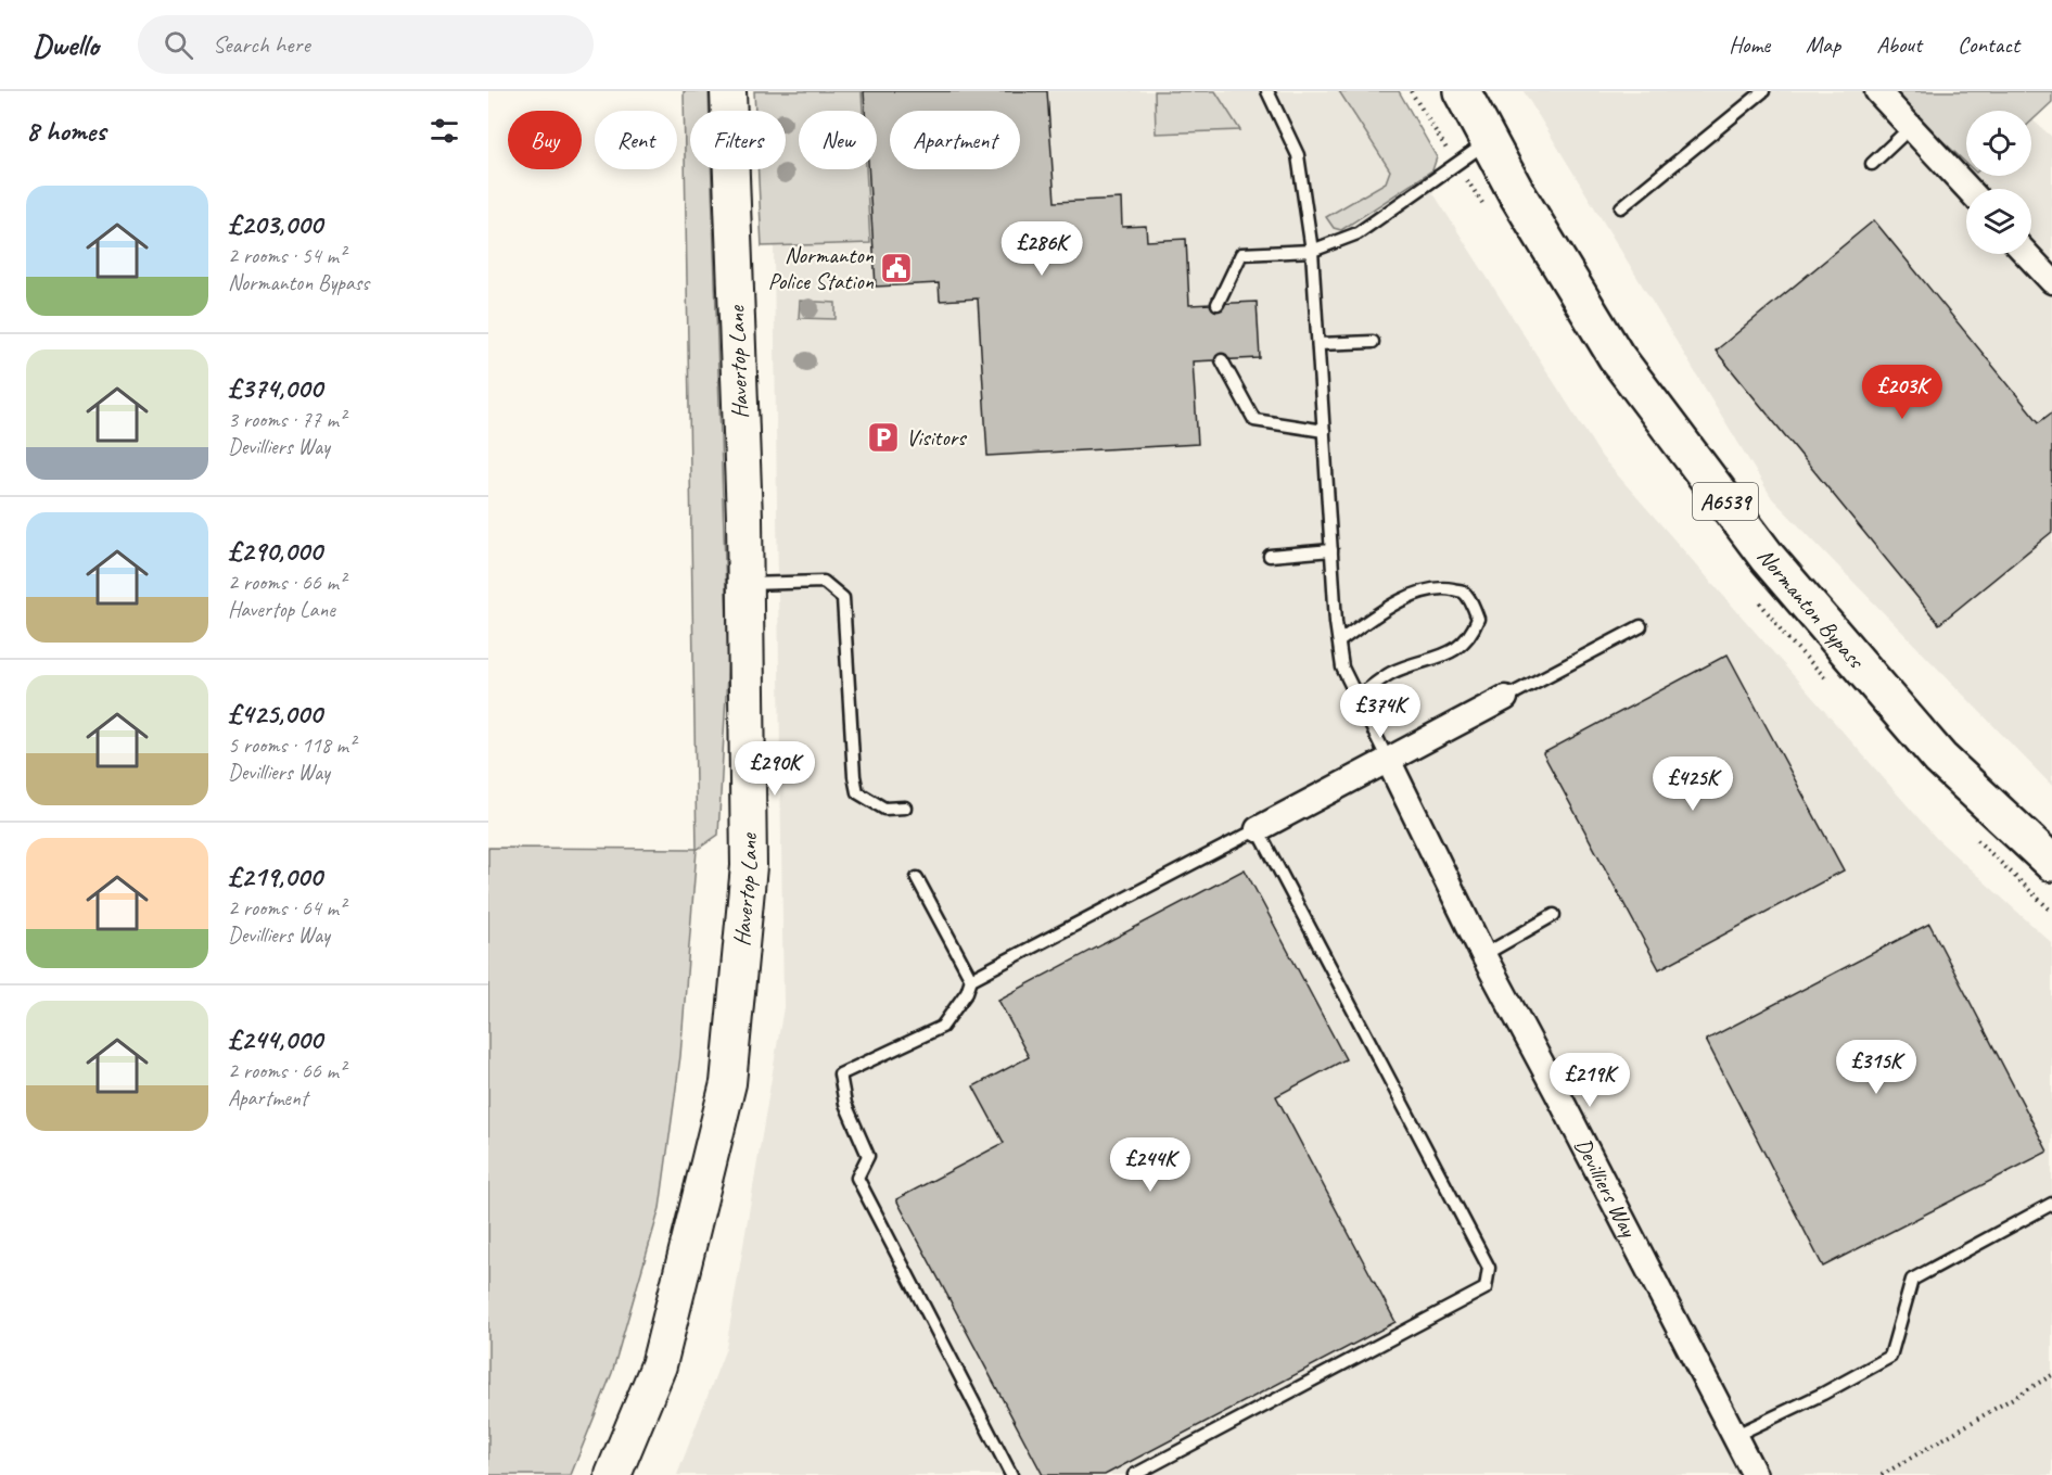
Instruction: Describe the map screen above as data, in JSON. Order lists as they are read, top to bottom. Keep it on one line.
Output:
{"streets":{"main road":["Havertop Lane","A6539","Normanton Bypass"],"street":["Devilliers Way"]},"places":{"public building":["Normanton Police Station"],"parking":["Visitors"]},"page":{"header":"Dwello","search":"Search here","nav":["Home","Map","About","Contact"],"heading":"8 homes","chip":["Buy","Rent","Filters","New","Apartment"],"list":[{"name":"£203,000","note":"2 rooms · 54 m² · Normanton Bypass"},{"name":"£374,000","note":"3 rooms · 77 m² · Devilliers Way"},{"name":"£290,000","note":"2 rooms · 66 m² · Havertop Lane"},{"name":"£425,000","note":"5 rooms · 118 m² · Devilliers Way"},{"name":"£219,000","note":"2 rooms · 64 m² · Devilliers Way"},{"name":"£244,000","note":"2 rooms · 66 m² · Apartment"}],"price":["£286K","£203K","£374K","£290K","£425K","£315K","£219K","£244K"]}}
